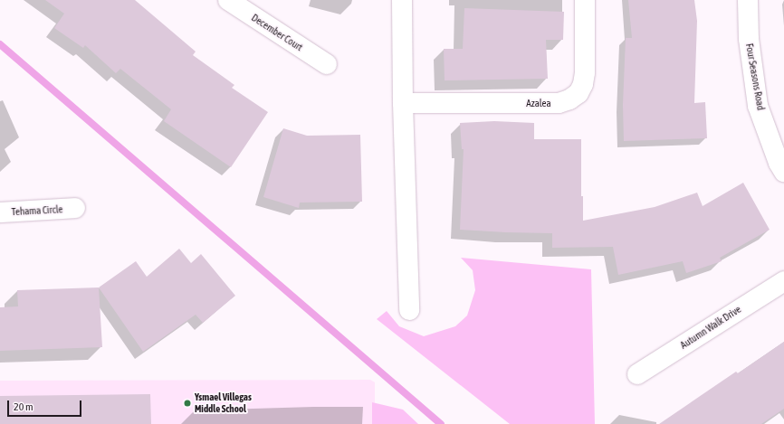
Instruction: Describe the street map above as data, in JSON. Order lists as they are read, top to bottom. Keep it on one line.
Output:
{"streets":{"street":["December Court","Four Seasons Road","Azalea","Tehama Circle","Autumn Walk Drive"]},"places":["Ysmael Villegas Middle School"],"scale_bar":"20 m"}
